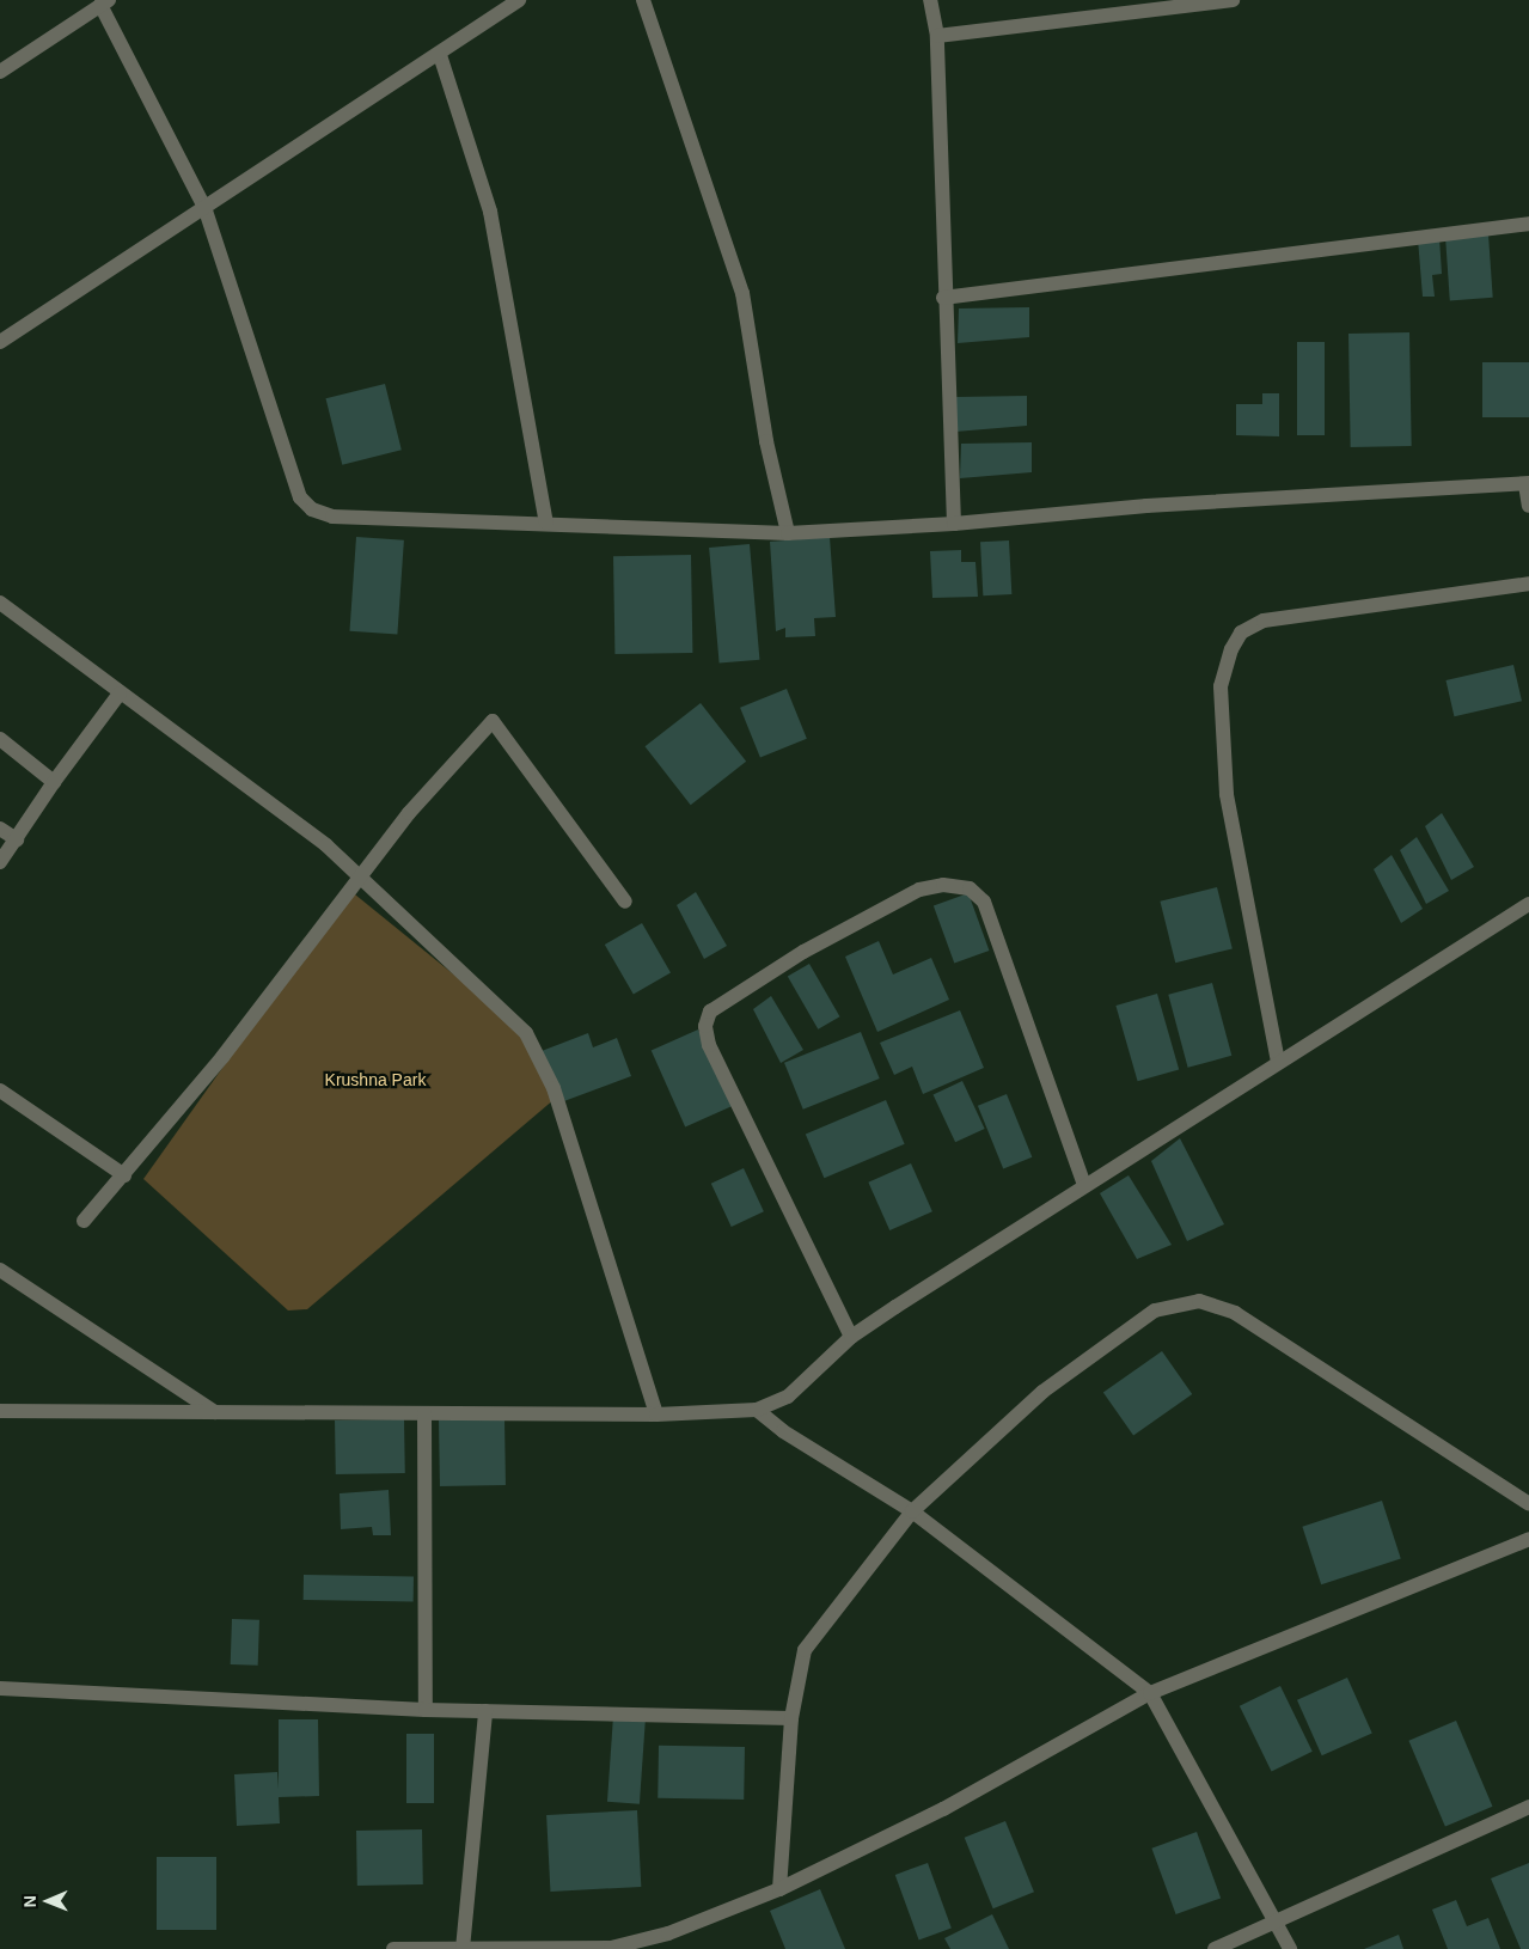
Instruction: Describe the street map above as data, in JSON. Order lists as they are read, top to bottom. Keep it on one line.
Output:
{"parks":["Krushna Park"],"north":"left"}
